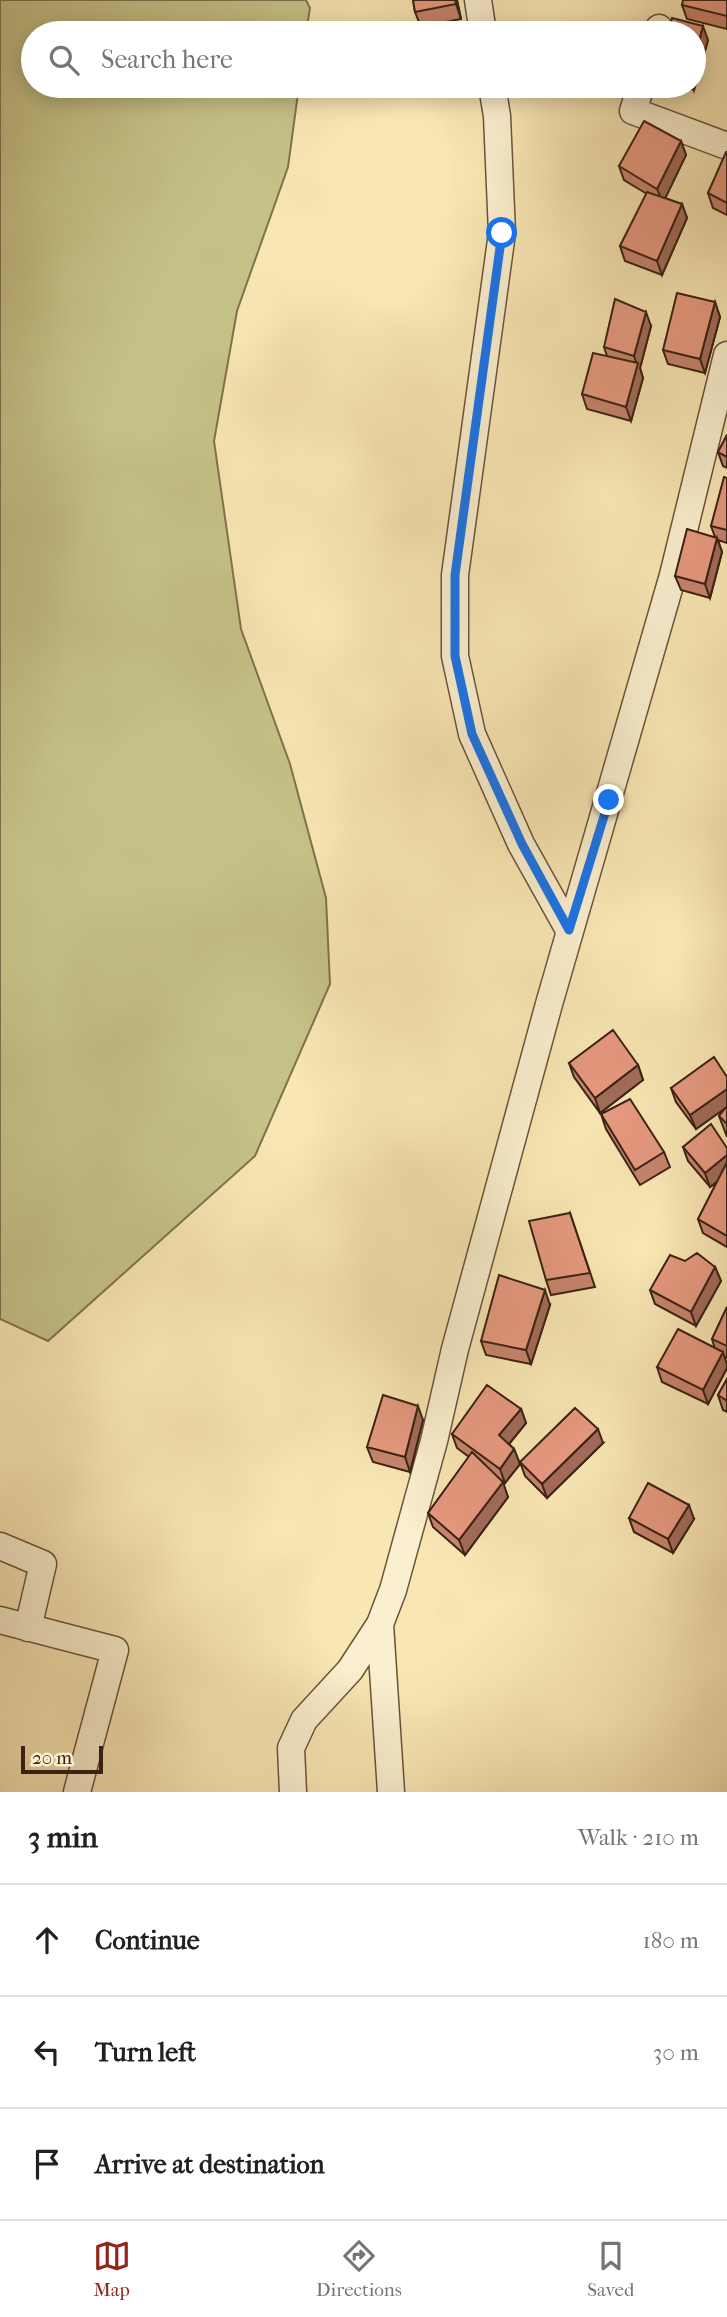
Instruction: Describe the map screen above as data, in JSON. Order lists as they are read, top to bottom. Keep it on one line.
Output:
{"scale_bar":"20 m","page":{"search":"Search here","scale":"20 m","heading":["3 min","Walk · 210 m"],"list":[["Continue","180 m"],["Turn left","30 m"],"Arrive at destination"],"nav":["Map","Directions","Saved"]}}
